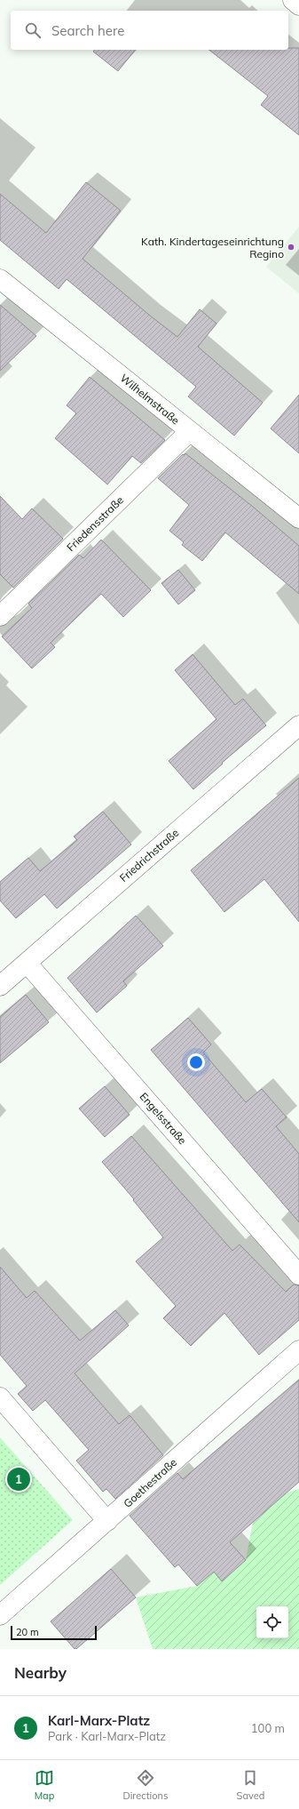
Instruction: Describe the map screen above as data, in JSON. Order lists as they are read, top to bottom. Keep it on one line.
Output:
{"streets":{"street":["Wilhelmstraße","Friedensstraße","Friedrichstraße","Engelsstraße","Goethestraße"]},"crossings":[["Wilhelmstraße","Friedensstraße"],["Friedrichstraße","Engelsstraße"]],"places":["Kath. Kindertageseinrichtung Regino"],"scale_bar":"20 m","page":{"search":"Search here","pins":"1","scale":"20 m","heading":"Nearby","list":[{"mark":"1","name":"Karl-Marx-Platz","note":"Park · Karl-Marx-Platz","value":"100 m"}],"nav":["Map","Directions","Saved"]}}
